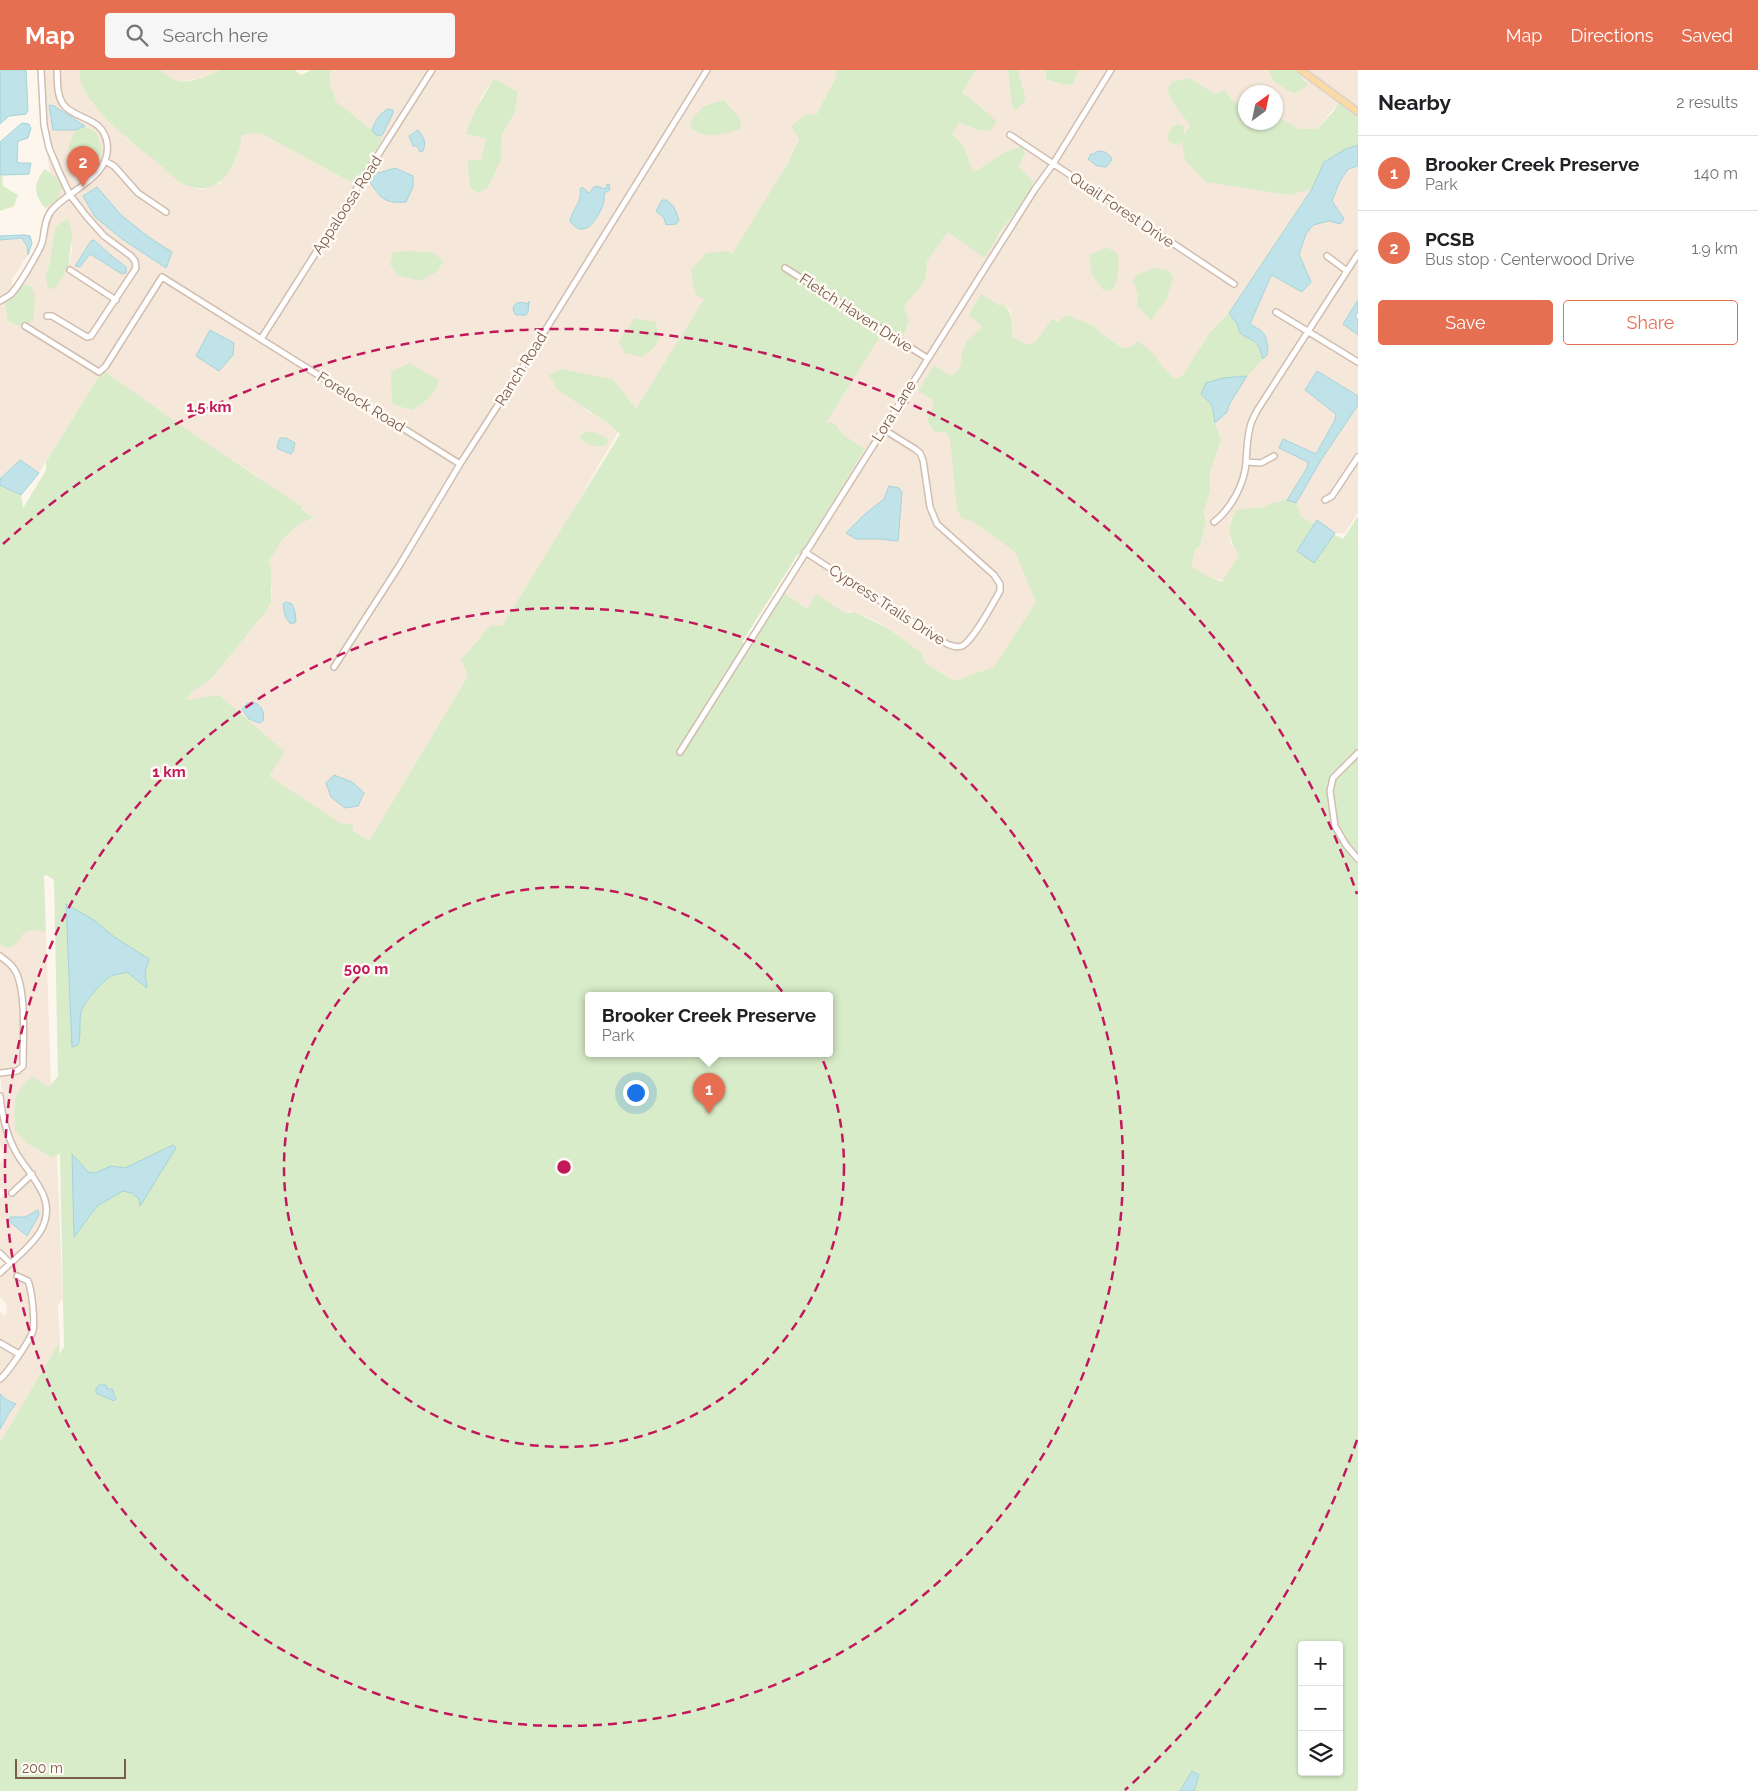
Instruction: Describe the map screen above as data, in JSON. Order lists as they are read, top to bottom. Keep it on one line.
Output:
{"streets":{"street":["Appaloosa Road","Quail Forest Drive","Fletch Haven Drive","Ranch Road","Forelock Road","Lora Lane","Cypress Trails Drive"]},"crossings":[["Appaloosa Road","Forelock Road"],["Quail Forest Drive","Lora Lane"],["Fletch Haven Drive","Lora Lane"],["Ranch Road","Forelock Road"],["Lora Lane","Cypress Trails Drive"]],"scale_bar":"200 m","north":"top right","page":{"header":"Map","search":"Search here","nav":["Map","Directions","Saved"],"heading":["Nearby","2 results"],"list":[{"mark":"1","name":"Brooker Creek Preserve","note":"Park","value":"140 m"},{"mark":"2","name":"PCSB","note":"Bus stop · Centerwood Drive","value":"1.9 km"}],"pins":["2","1"],"buttons":["Save","Share"],"popup":["Brooker Creek Preserve","Park"],"map_buttons":["+","−"],"scale":"200 m"},"rings":["1.5 km","1 km","500 m"]}
